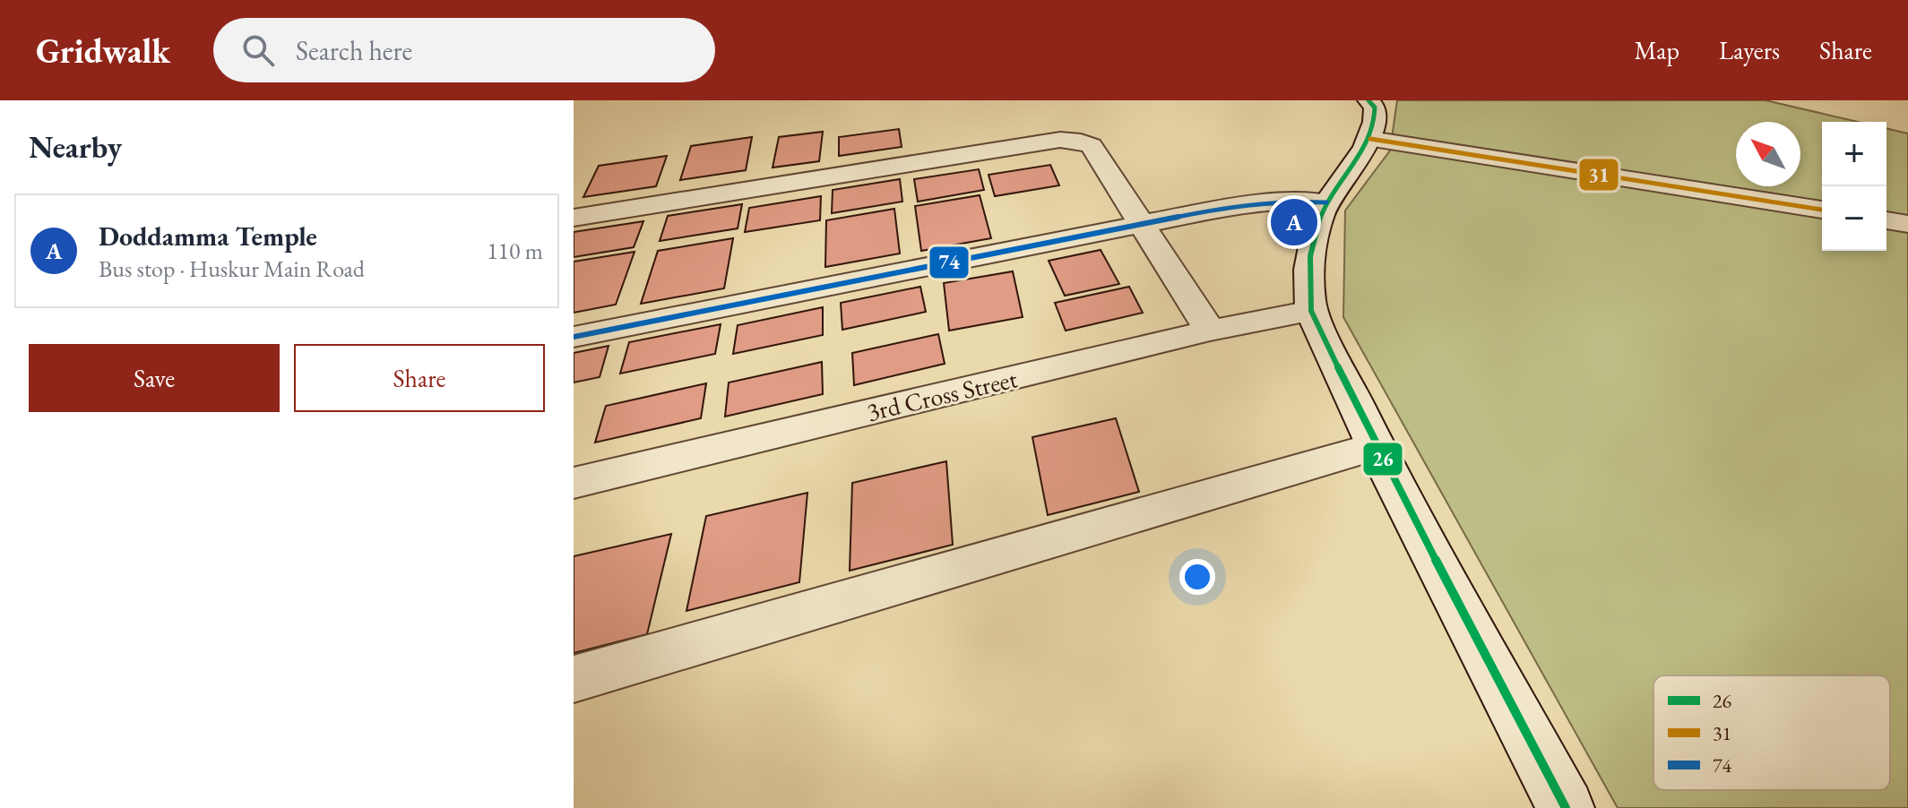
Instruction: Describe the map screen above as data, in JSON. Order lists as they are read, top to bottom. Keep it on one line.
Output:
{"streets":{"street":["3rd Cross Street"]},"lines":["transit line 26","transit line 31","transit line 74"],"legend":["26","31","74"],"north":"top left","page":{"header":"Gridwalk","search":"Search here","nav":["Map","Layers","Share"],"heading":"Nearby","map_buttons":["+","−"],"list":[{"mark":"A","name":"Doddamma Temple","note":"Bus stop · Huskur Main Road","value":"110 m"}],"pins":"A","buttons":["Save","Share"]}}
